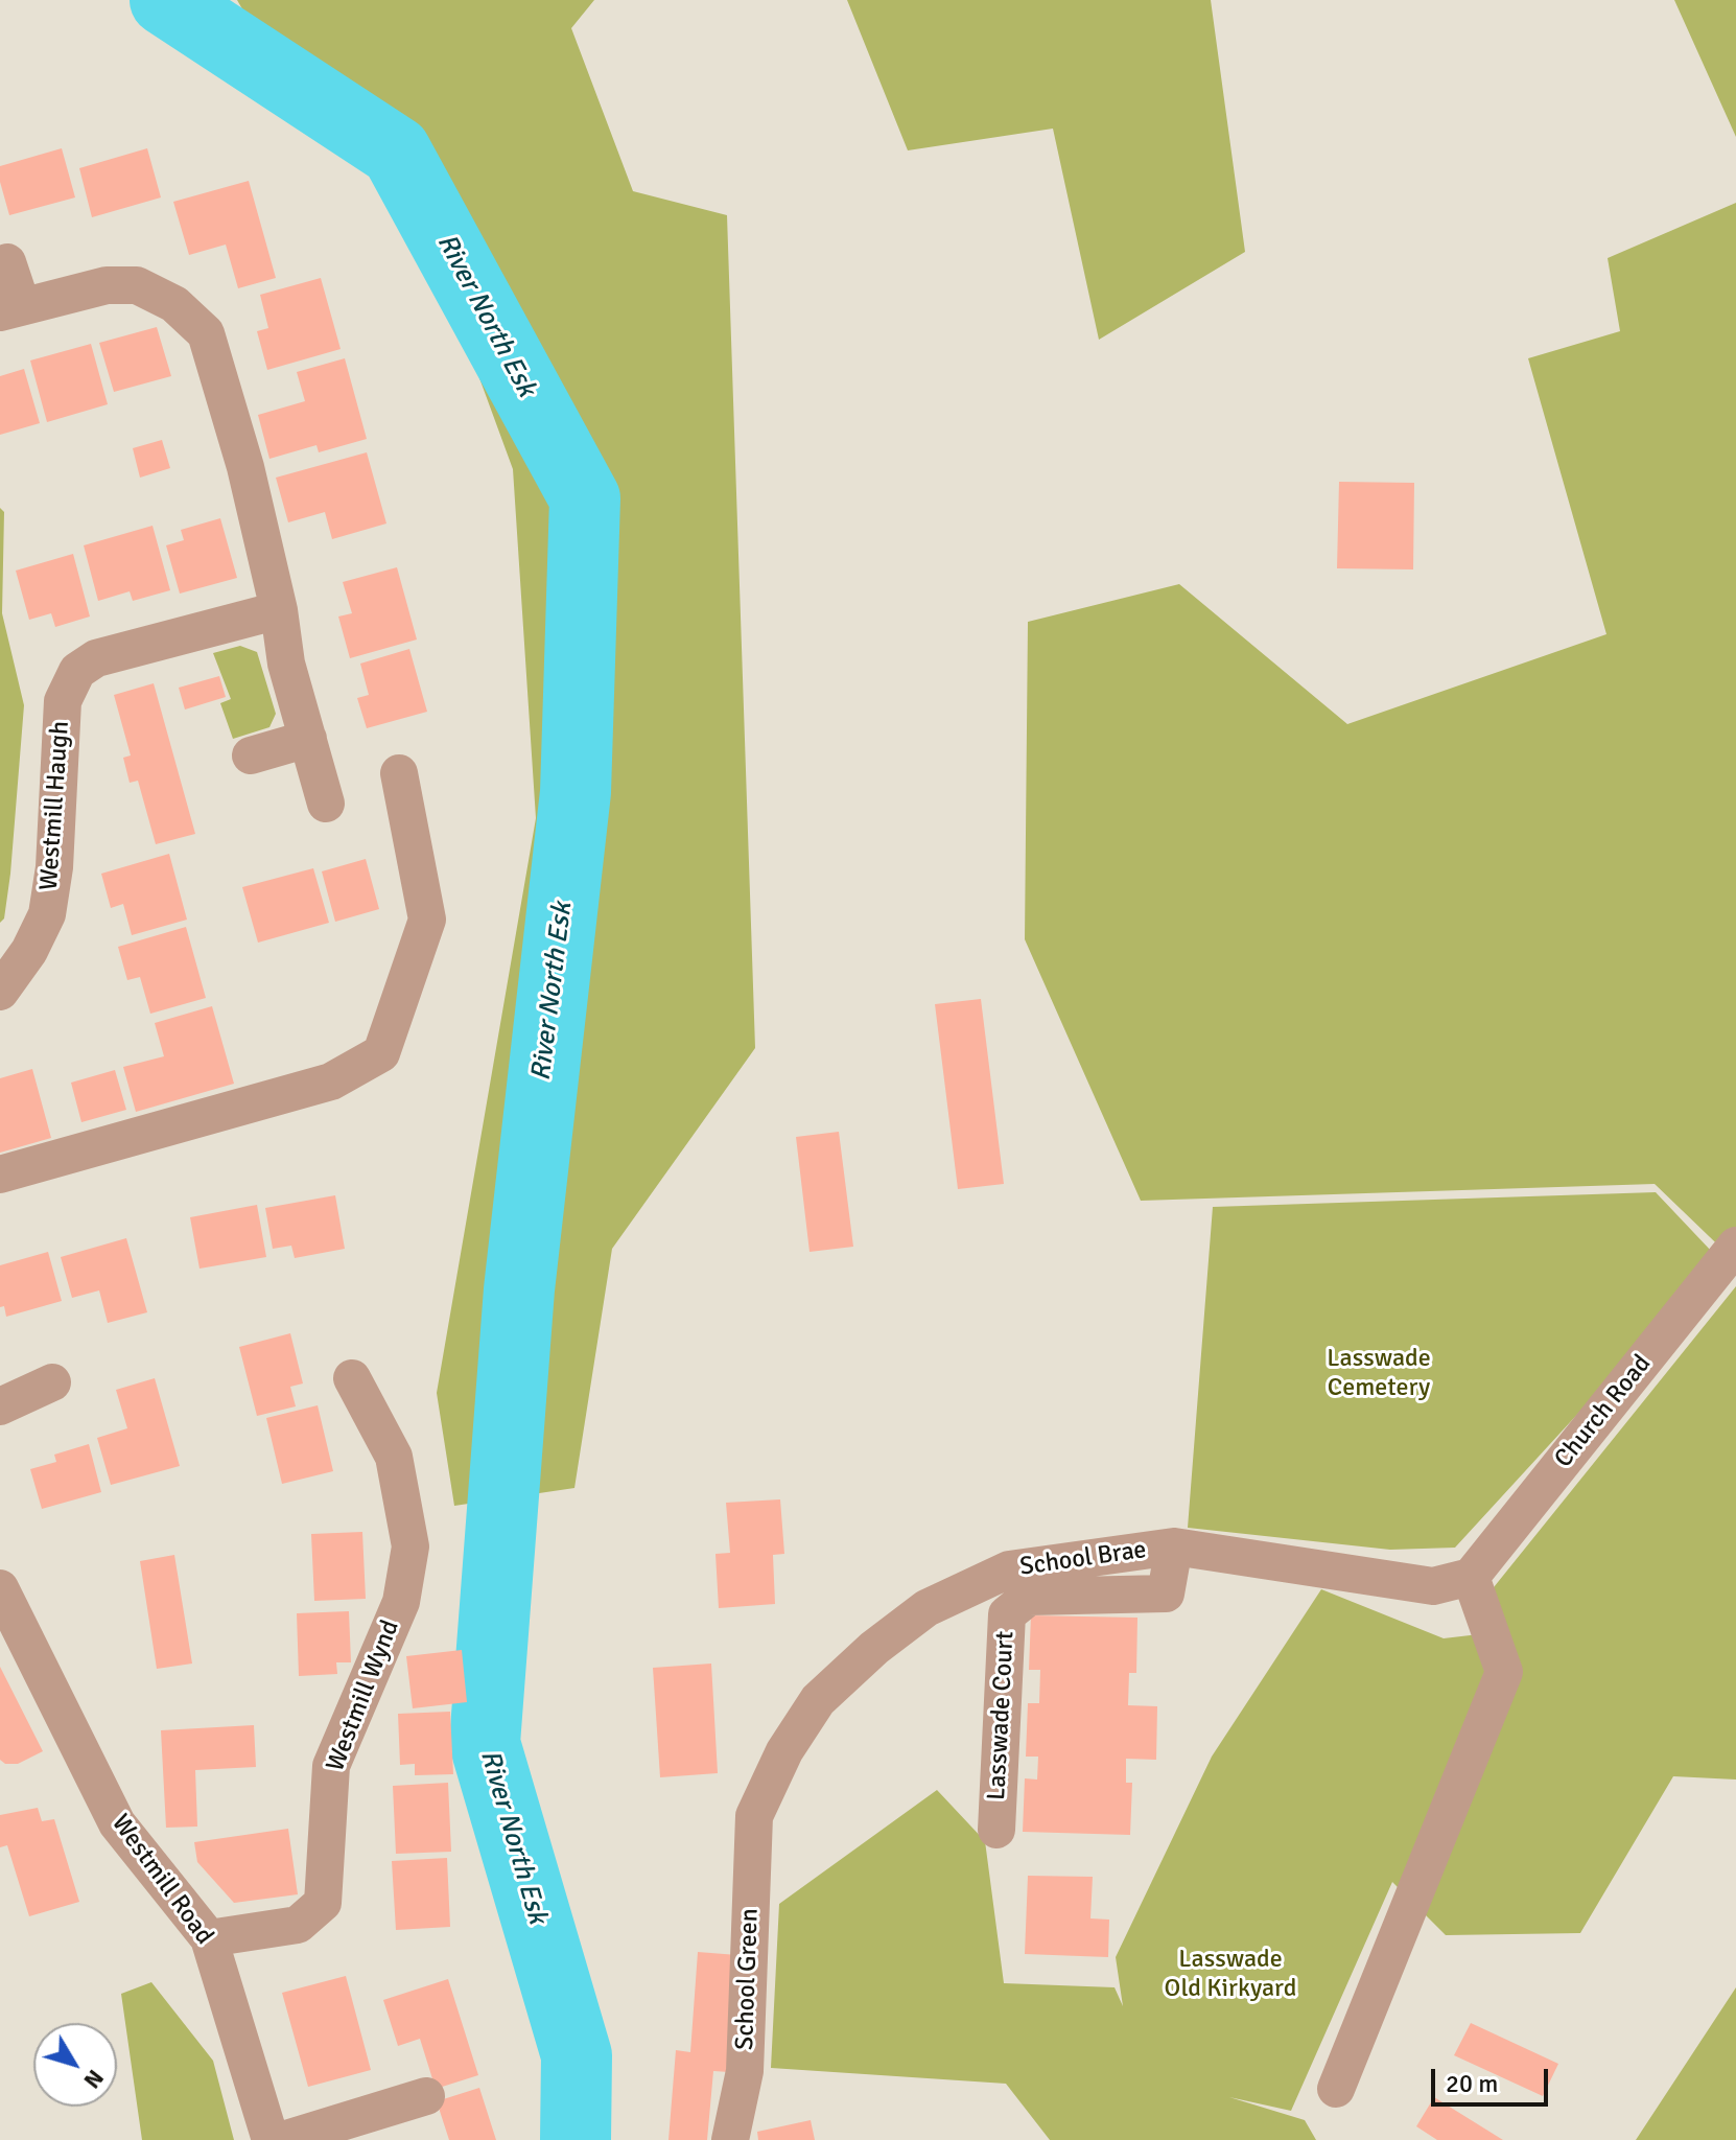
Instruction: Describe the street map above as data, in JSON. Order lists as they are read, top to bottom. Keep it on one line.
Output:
{"streets":{"street":["Westmill Haugh","Church Road","School Brae","Westmill Wynd","Lasswade Court","Westmill Road","School Green"]},"crossings":[["Church Road","School Brae"],["School Brae","Lasswade Court"],["School Brae","School Green"],["Westmill Wynd","Westmill Road"]],"water":["River North Esk"],"parks":["Lasswade Cemetery","Lasswade Old Kirkyard"],"scale_bar":"20 m","north":"bottom right"}
